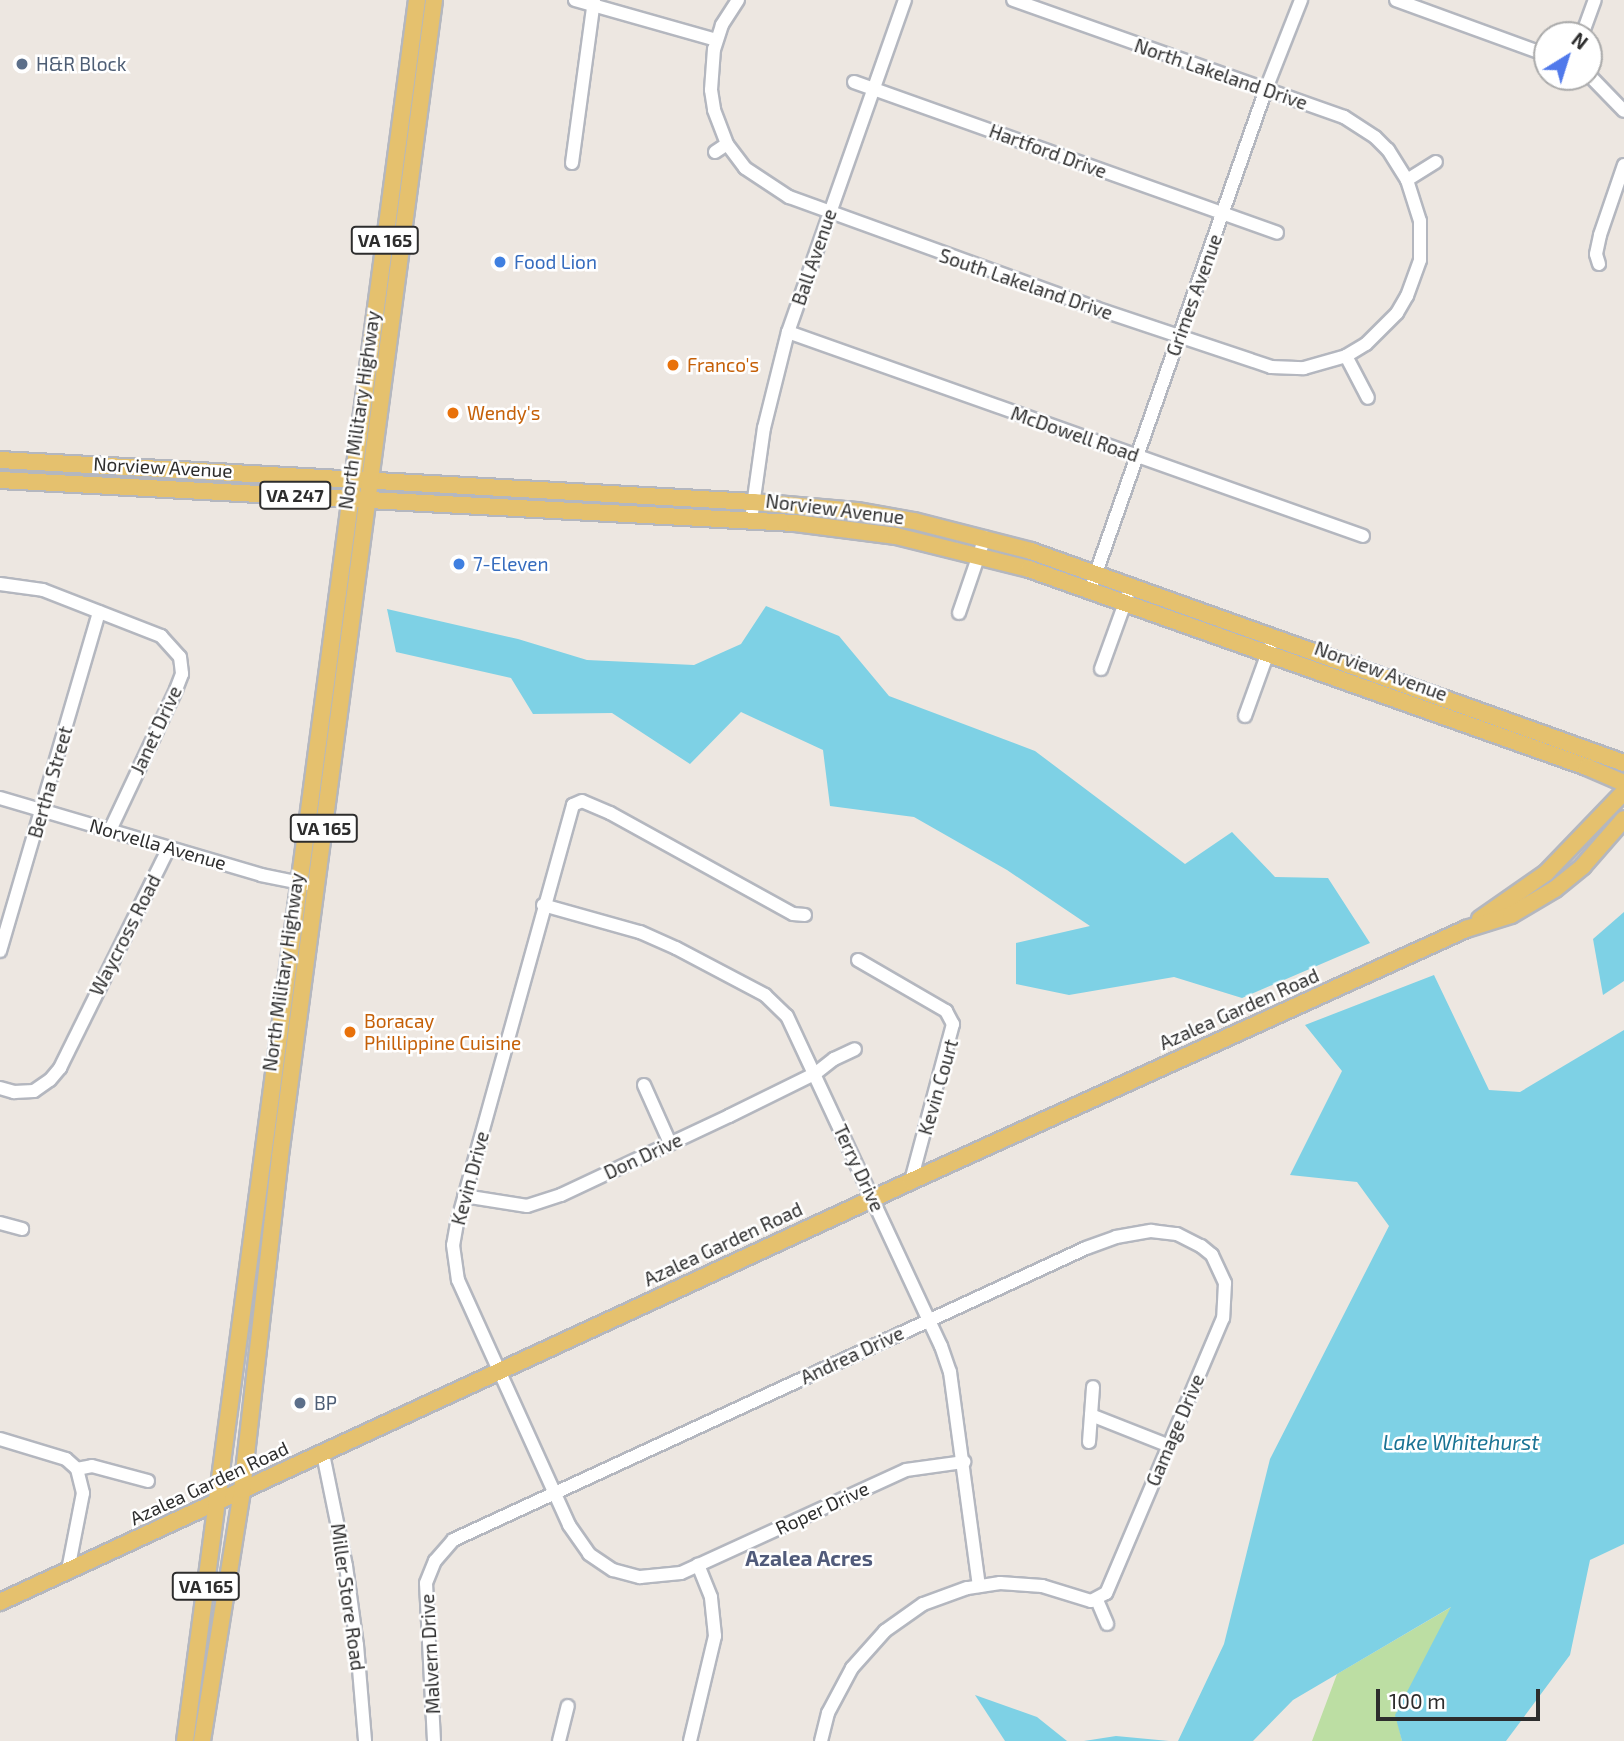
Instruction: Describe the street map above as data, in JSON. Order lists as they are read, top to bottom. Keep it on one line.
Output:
{"streets":{"main road":["VA 165","North Military Highway","Norview Avenue","VA 247","Azalea Garden Road"],"street":["North Lakeland Drive","Hartford Drive","Ball Avenue","South Lakeland Drive","Grimes Avenue","McDowell Road","Janet Drive","Bertha Street","Norvella Avenue","Waycross Road","Kevin Court","Don Drive","Terry Drive","Kevin Drive","Andrea Drive","Gamage Drive","Roper Drive","Miller Store Road","Malvern Drive"]},"crossings":[["North Lakeland Drive","South Lakeland Drive"],["North Lakeland Drive","Grimes Avenue"],["Hartford Drive","Ball Avenue"],["Hartford Drive","Grimes Avenue"],["Ball Avenue","South Lakeland Drive"],["Ball Avenue","McDowell Road"],["Ball Avenue","Norview Avenue"],["South Lakeland Drive","Grimes Avenue"],["Grimes Avenue","McDowell Road"],["Grimes Avenue","Norview Avenue"],["North Military Highway","Norview Avenue"],["North Military Highway","Norvella Avenue"],["North Military Highway","Azalea Garden Road"],["Janet Drive","Bertha Street"],["Janet Drive","Norvella Avenue"],["Bertha Street","Norvella Avenue"],["Norvella Avenue","Waycross Road"],["Azalea Garden Road","Kevin Court"],["Azalea Garden Road","Terry Drive"],["Azalea Garden Road","Kevin Drive"],["Azalea Garden Road","Miller Store Road"],["Don Drive","Terry Drive"],["Don Drive","Kevin Drive"],["Terry Drive","Kevin Drive"],["Terry Drive","Andrea Drive"],["Terry Drive","Roper Drive"],["Kevin Drive","Andrea Drive"],["Kevin Drive","Roper Drive"],["Andrea Drive","Gamage Drive"],["Andrea Drive","Malvern Drive"]],"districts":["Azalea Acres"],"water":["Lake Whitehurst"],"places":["H&R Block","Food Lion","Franco's","Wendy's","7-Eleven","Boracay Phillippine Cuisine","BP"],"scale_bar":"100 m","north":"top right"}
